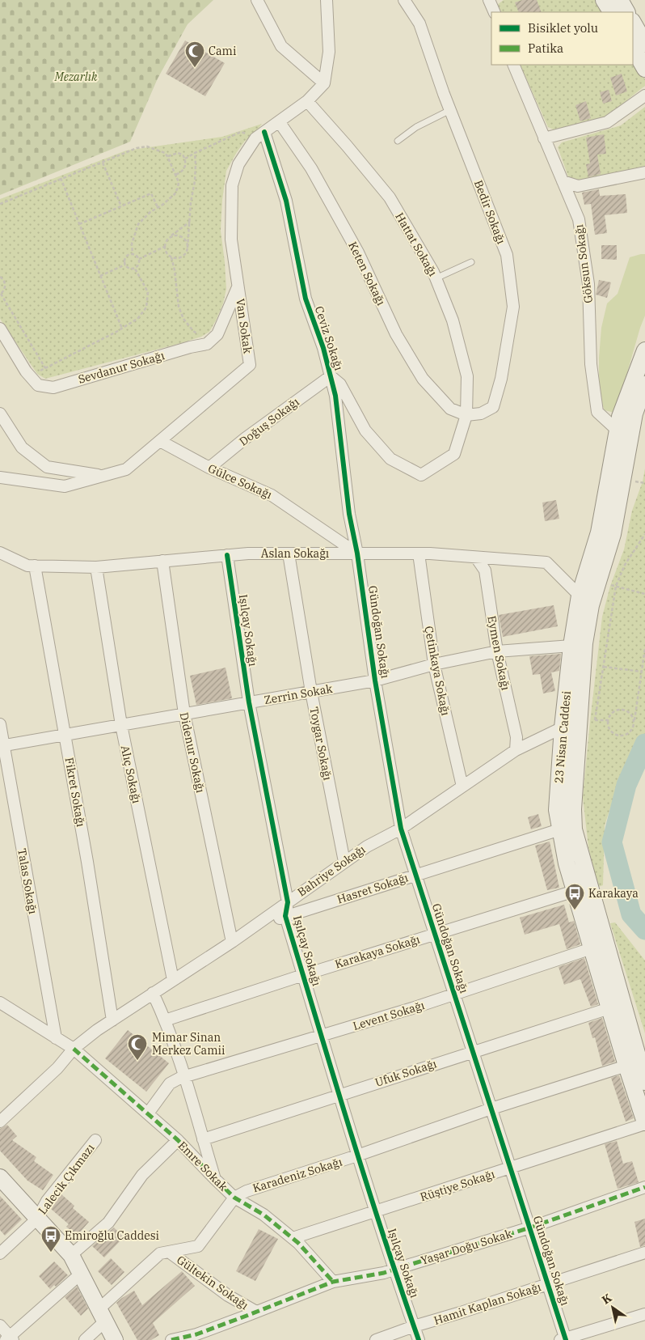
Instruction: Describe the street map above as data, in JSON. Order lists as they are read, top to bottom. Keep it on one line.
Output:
{"streets":{"street":["Bedir Sokağı","Hattat Sokağı","Göksun Sokağı","Keten Sokağı","Van Sokak","Ceviz Sokağı","Sevdanur Sokağı","Doğuş Sokağı","Gülce Sokağı","Aslan Sokağı","Işılçay Sokağı","Gündoğan Sokağı","Eymen Sokağı","Çetinkaya Sokağı","Zerrin Sokak","23 Nisan Caddesi","Toygar Sokağı","Didenur Sokağı","Alıç Sokağı","Fikret Sokağı","Bahriye Sokağı","Talas Sokağı","Hasret Sokağı","Karakaya Sokağı","Levent Sokağı","Ufuk Sokağı","Emre Sokak","Karadeniz Sokağı","Lalecik Çıkmazı","Rüştiye Sokağı","Yaşar Doğu Sokak","Gültekin Sokağı","Hamit Kaplan Sokağı"]},"crossings":[["Bedir Sokağı","Hattat Sokağı"],["Bedir Sokağı","Keten Sokağı"],["Hattat Sokağı","Keten Sokağı"],["Hattat Sokağı","Van Sokak"],["Hattat Sokağı","Ceviz Sokağı"],["Hattat Sokağı","Doğuş Sokağı"],["Göksun Sokağı","23 Nisan Caddesi"],["Keten Sokağı","Van Sokak"],["Van Sokak","Ceviz Sokağı"],["Van Sokak","Gülce Sokağı"],["Ceviz Sokağı","Doğuş Sokağı"],["Ceviz Sokağı","Gülce Sokağı"],["Ceviz Sokağı","Aslan Sokağı"],["Ceviz Sokağı","Gündoğan Sokağı"],["Doğuş Sokağı","Gülce Sokağı"],["Gülce Sokağı","Aslan Sokağı"],["Gülce Sokağı","Gündoğan Sokağı"],["Aslan Sokağı","Işılçay Sokağı"],["Aslan Sokağı","Gündoğan Sokağı"],["Aslan Sokağı","Eymen Sokağı"],["Aslan Sokağı","Çetinkaya Sokağı"],["Aslan Sokağı","23 Nisan Caddesi"],["Aslan Sokağı","Toygar Sokağı"],["Aslan Sokağı","Didenur Sokağı"],["Aslan Sokağı","Alıç Sokağı"],["Aslan Sokağı","Fikret Sokağı"],["Işılçay Sokağı","Zerrin Sokak"],["Işılçay Sokağı","Bahriye Sokağı"],["Işılçay Sokağı","Hasret Sokağı"],["Işılçay Sokağı","Karakaya Sokağı"],["Işılçay Sokağı","Levent Sokağı"],["Işılçay Sokağı","Ufuk Sokağı"],["Işılçay Sokağı","Karadeniz Sokağı"],["Işılçay Sokağı","Rüştiye Sokağı"],["Işılçay Sokağı","Yaşar Doğu Sokak"],["Işılçay Sokağı","Hamit Kaplan Sokağı"],["Gündoğan Sokağı","Zerrin Sokak"],["Gündoğan Sokağı","Bahriye Sokağı"],["Gündoğan Sokağı","Hasret Sokağı"],["Gündoğan Sokağı","Karakaya Sokağı"],["Gündoğan Sokağı","Levent Sokağı"],["Gündoğan Sokağı","Ufuk Sokağı"],["Gündoğan Sokağı","Karadeniz Sokağı"],["Gündoğan Sokağı","Rüştiye Sokağı"],["Gündoğan Sokağı","Yaşar Doğu Sokak"],["Gündoğan Sokağı","Hamit Kaplan Sokağı"],["Eymen Sokağı","Zerrin Sokak"],["Eymen Sokağı","Bahriye Sokağı"],["Çetinkaya Sokağı","Zerrin Sokak"],["Çetinkaya Sokağı","Bahriye Sokağı"],["Zerrin Sokak","23 Nisan Caddesi"],["Zerrin Sokak","Toygar Sokağı"],["Zerrin Sokak","Didenur Sokağı"],["Zerrin Sokak","Alıç Sokağı"],["Zerrin Sokak","Fikret Sokağı"],["Zerrin Sokak","Talas Sokağı"],["23 Nisan Caddesi","Bahriye Sokağı"],["23 Nisan Caddesi","Hasret Sokağı"],["23 Nisan Caddesi","Karakaya Sokağı"],["23 Nisan Caddesi","Levent Sokağı"],["23 Nisan Caddesi","Ufuk Sokağı"],["23 Nisan Caddesi","Karadeniz Sokağı"],["23 Nisan Caddesi","Rüştiye Sokağı"],["Toygar Sokağı","Bahriye Sokağı"],["Didenur Sokağı","Bahriye Sokağı"],["Alıç Sokağı","Bahriye Sokağı"],["Fikret Sokağı","Bahriye Sokağı"],["Bahriye Sokağı","Hasret Sokağı"],["Bahriye Sokağı","Emre Sokak"],["Talas Sokağı","Emre Sokak"],["Levent Sokağı","Emre Sokak"],["Emre Sokak","Karadeniz Sokağı"],["Emre Sokak","Rüştiye Sokağı"],["Emre Sokak","Yaşar Doğu Sokak"],["Karadeniz Sokağı","Gültekin Sokağı"],["Yaşar Doğu Sokak","Gültekin Sokağı"]],"parks":["Mezarlık"],"places":{"mosque":["Cami","Mimar Sinan Merkez Camii"],"bus stop":["Karakaya","Emiroğlu Caddesi"]},"legend":["Bisiklet yolu","Patika"],"north":"top left"}
